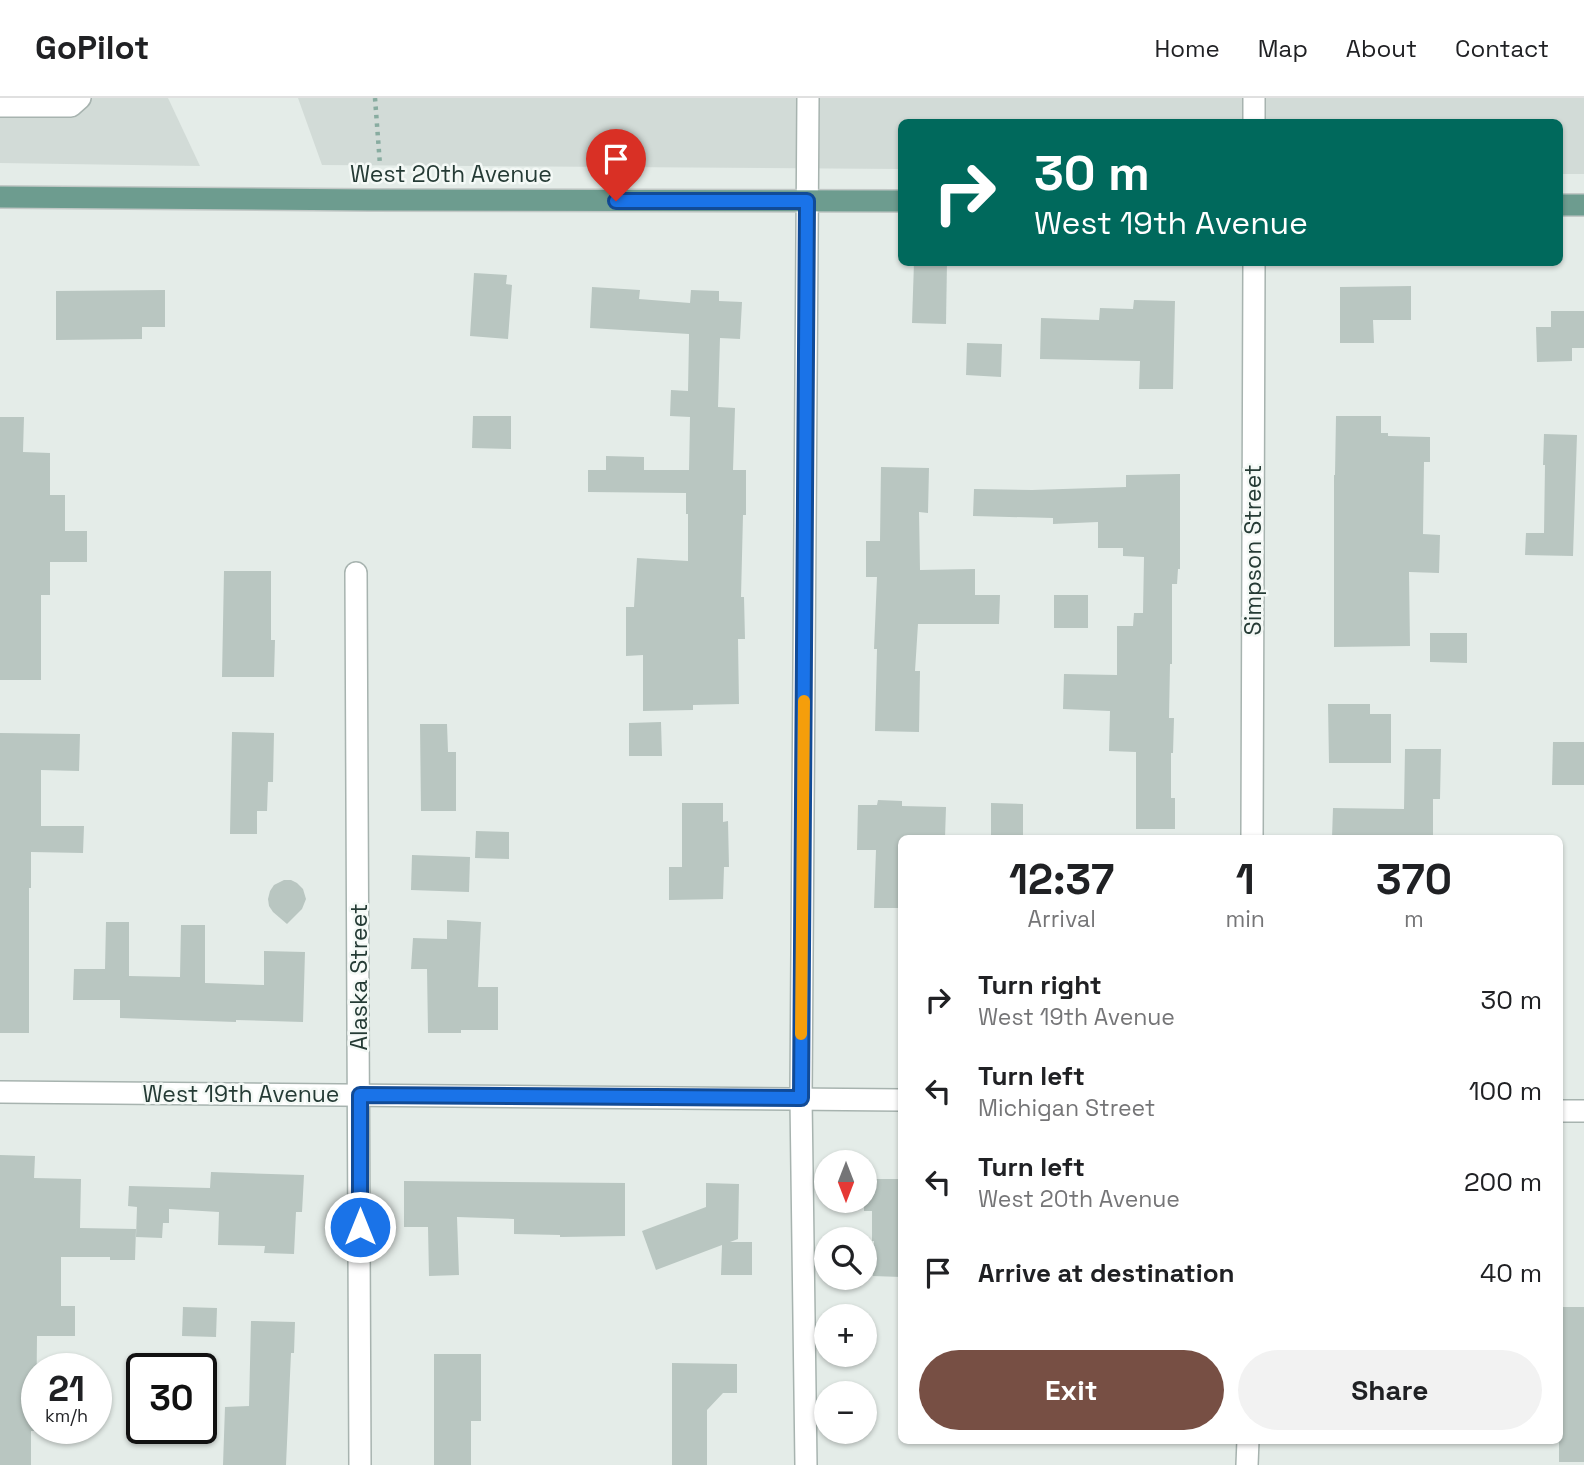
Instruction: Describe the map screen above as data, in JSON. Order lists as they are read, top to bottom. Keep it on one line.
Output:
{"streets":{"main road":["West 20th Avenue"],"street":["Simpson Street","Alaska Street","West 19th Avenue"]},"crossings":[["Alaska Street","West 19th Avenue"]],"north":"bottom","page":{"header":"GoPilot","nav":["Home","Map","About","Contact"],"turn":["30 m","West 19th Avenue"],"eta":["12:37","Arrival","1","min","370","m"],"list":[{"name":"Turn right","note":"West 19th Avenue","value":"30 m"},{"name":"Turn left","note":"Michigan Street","value":"100 m"},{"name":"Turn left","note":"West 20th Avenue","value":"200 m"},{"name":"Arrive at destination","value":"40 m"}],"map_buttons":["+","−"],"buttons":["Exit","Share"],"speed":"21 km/h","limit":"30"}}
